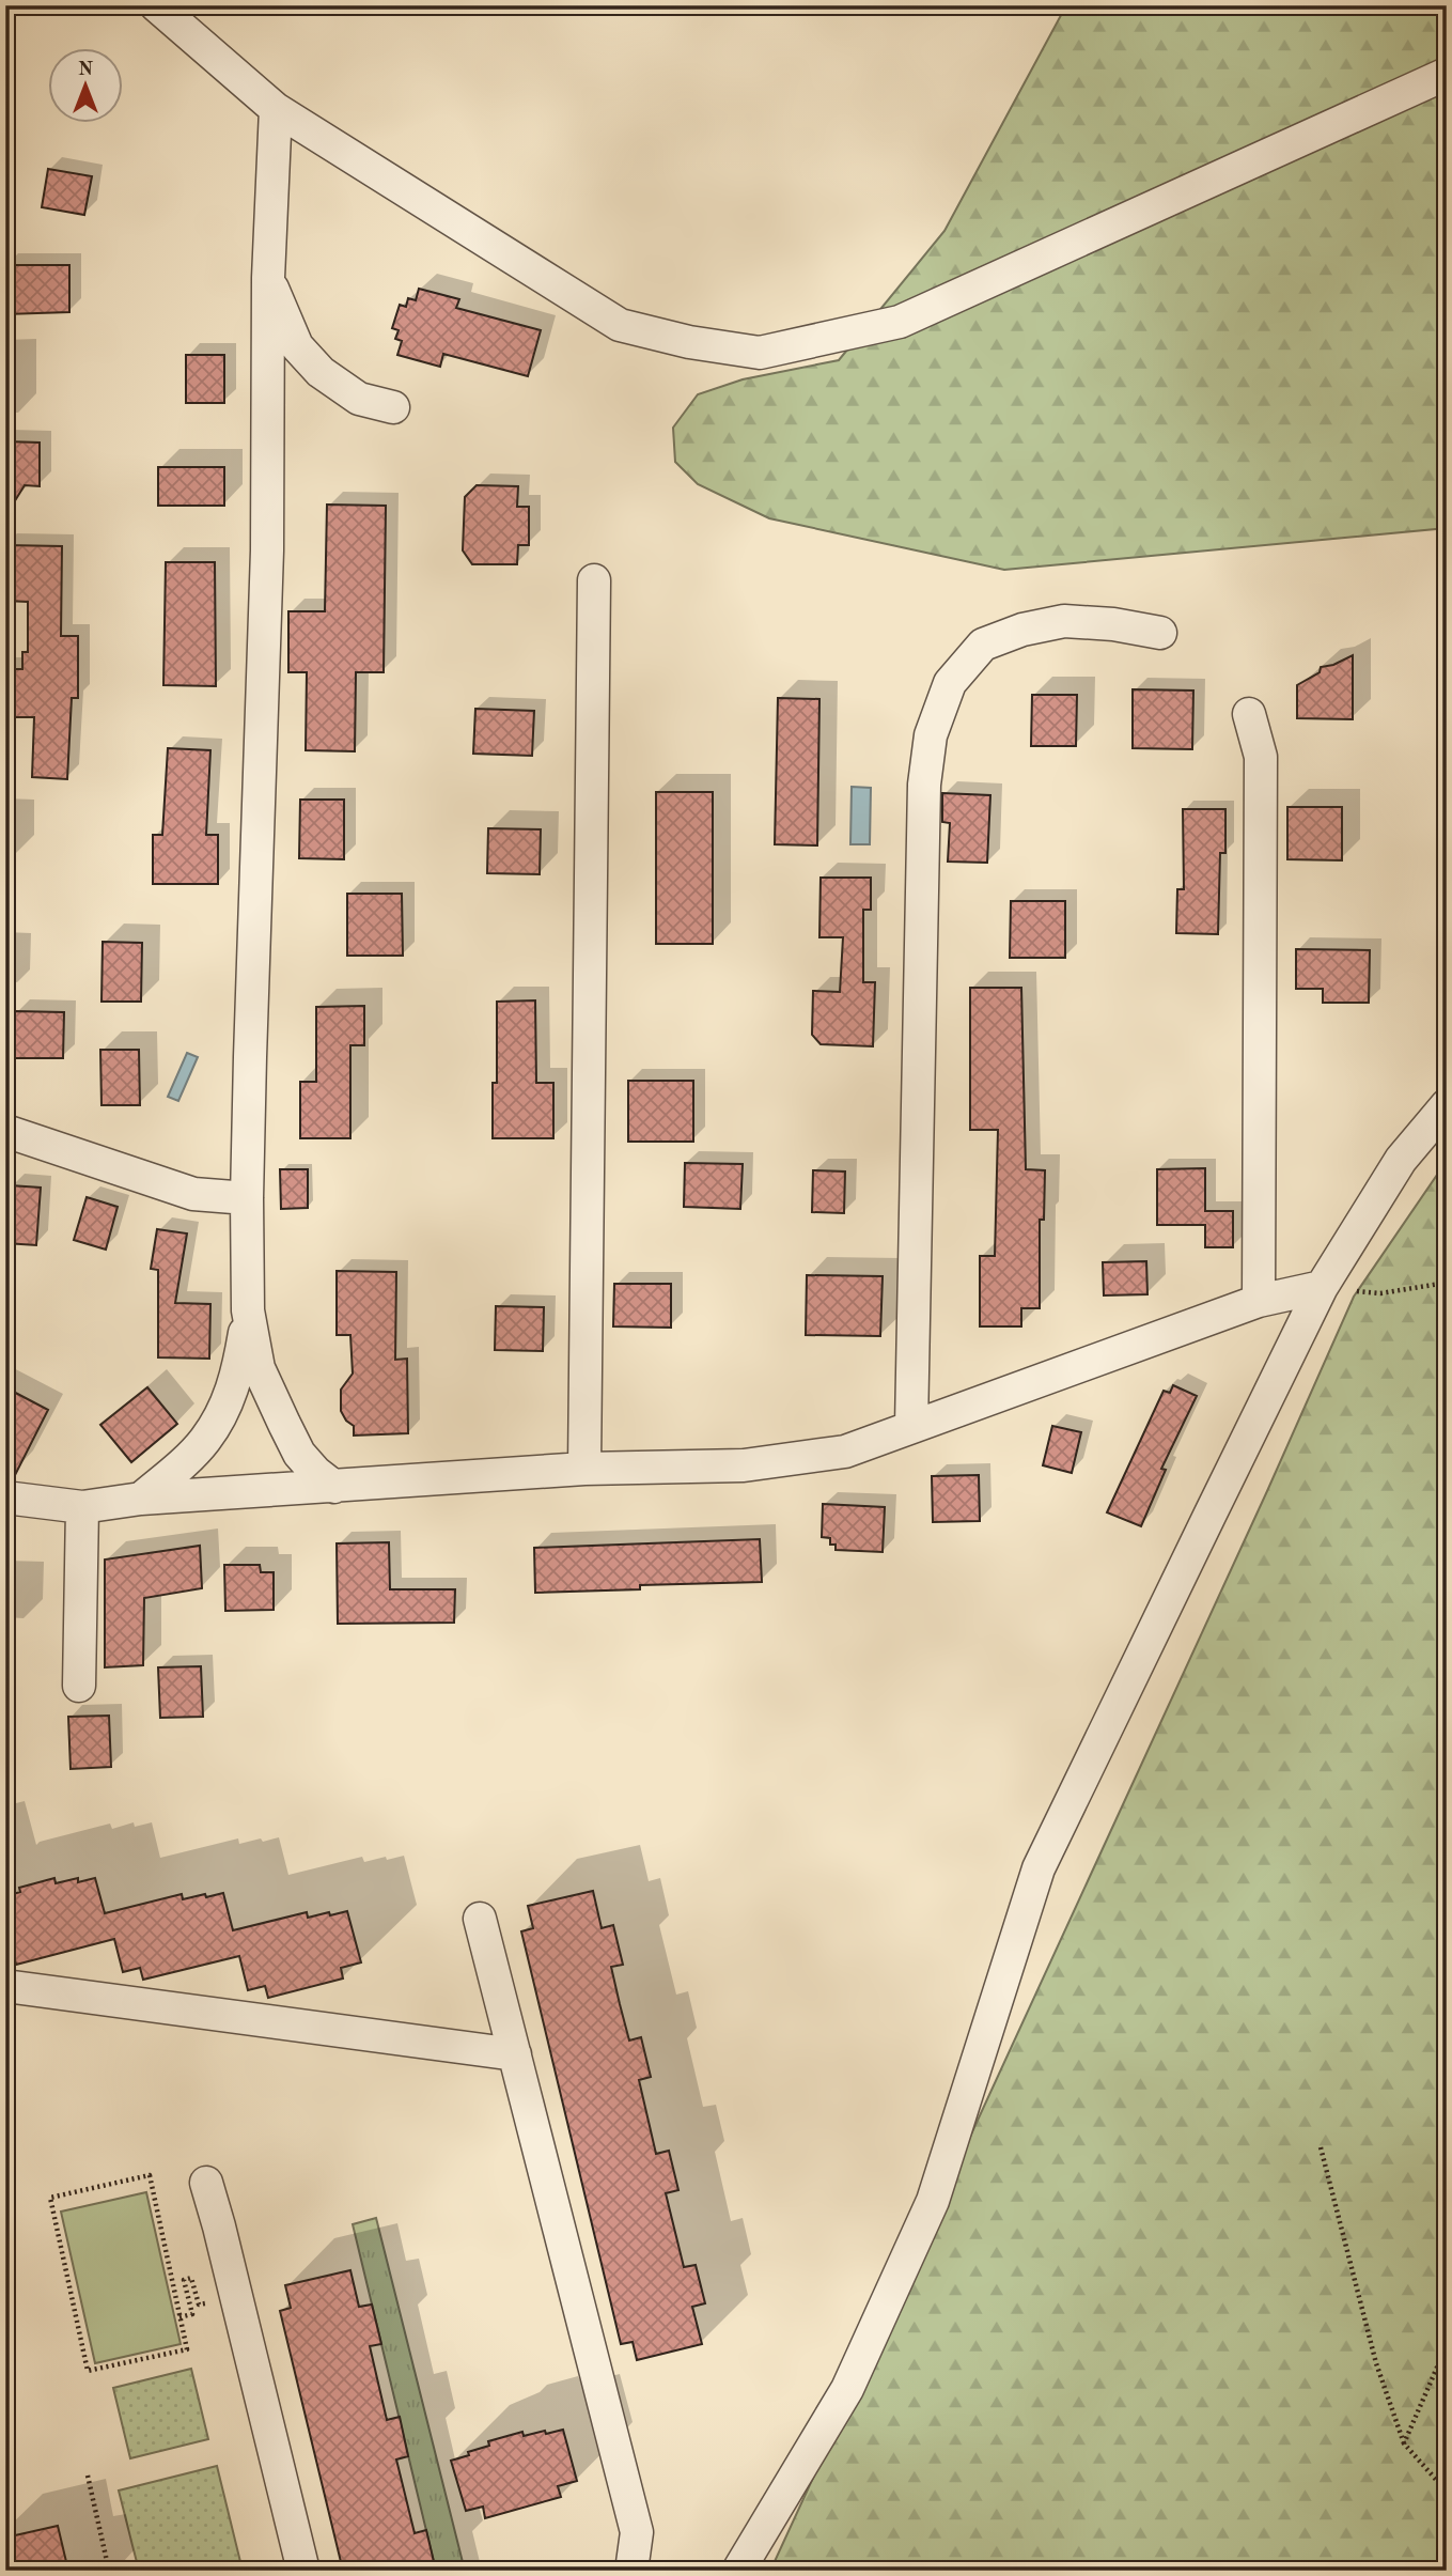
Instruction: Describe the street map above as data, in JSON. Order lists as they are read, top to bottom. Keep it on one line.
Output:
{"north":"top"}
